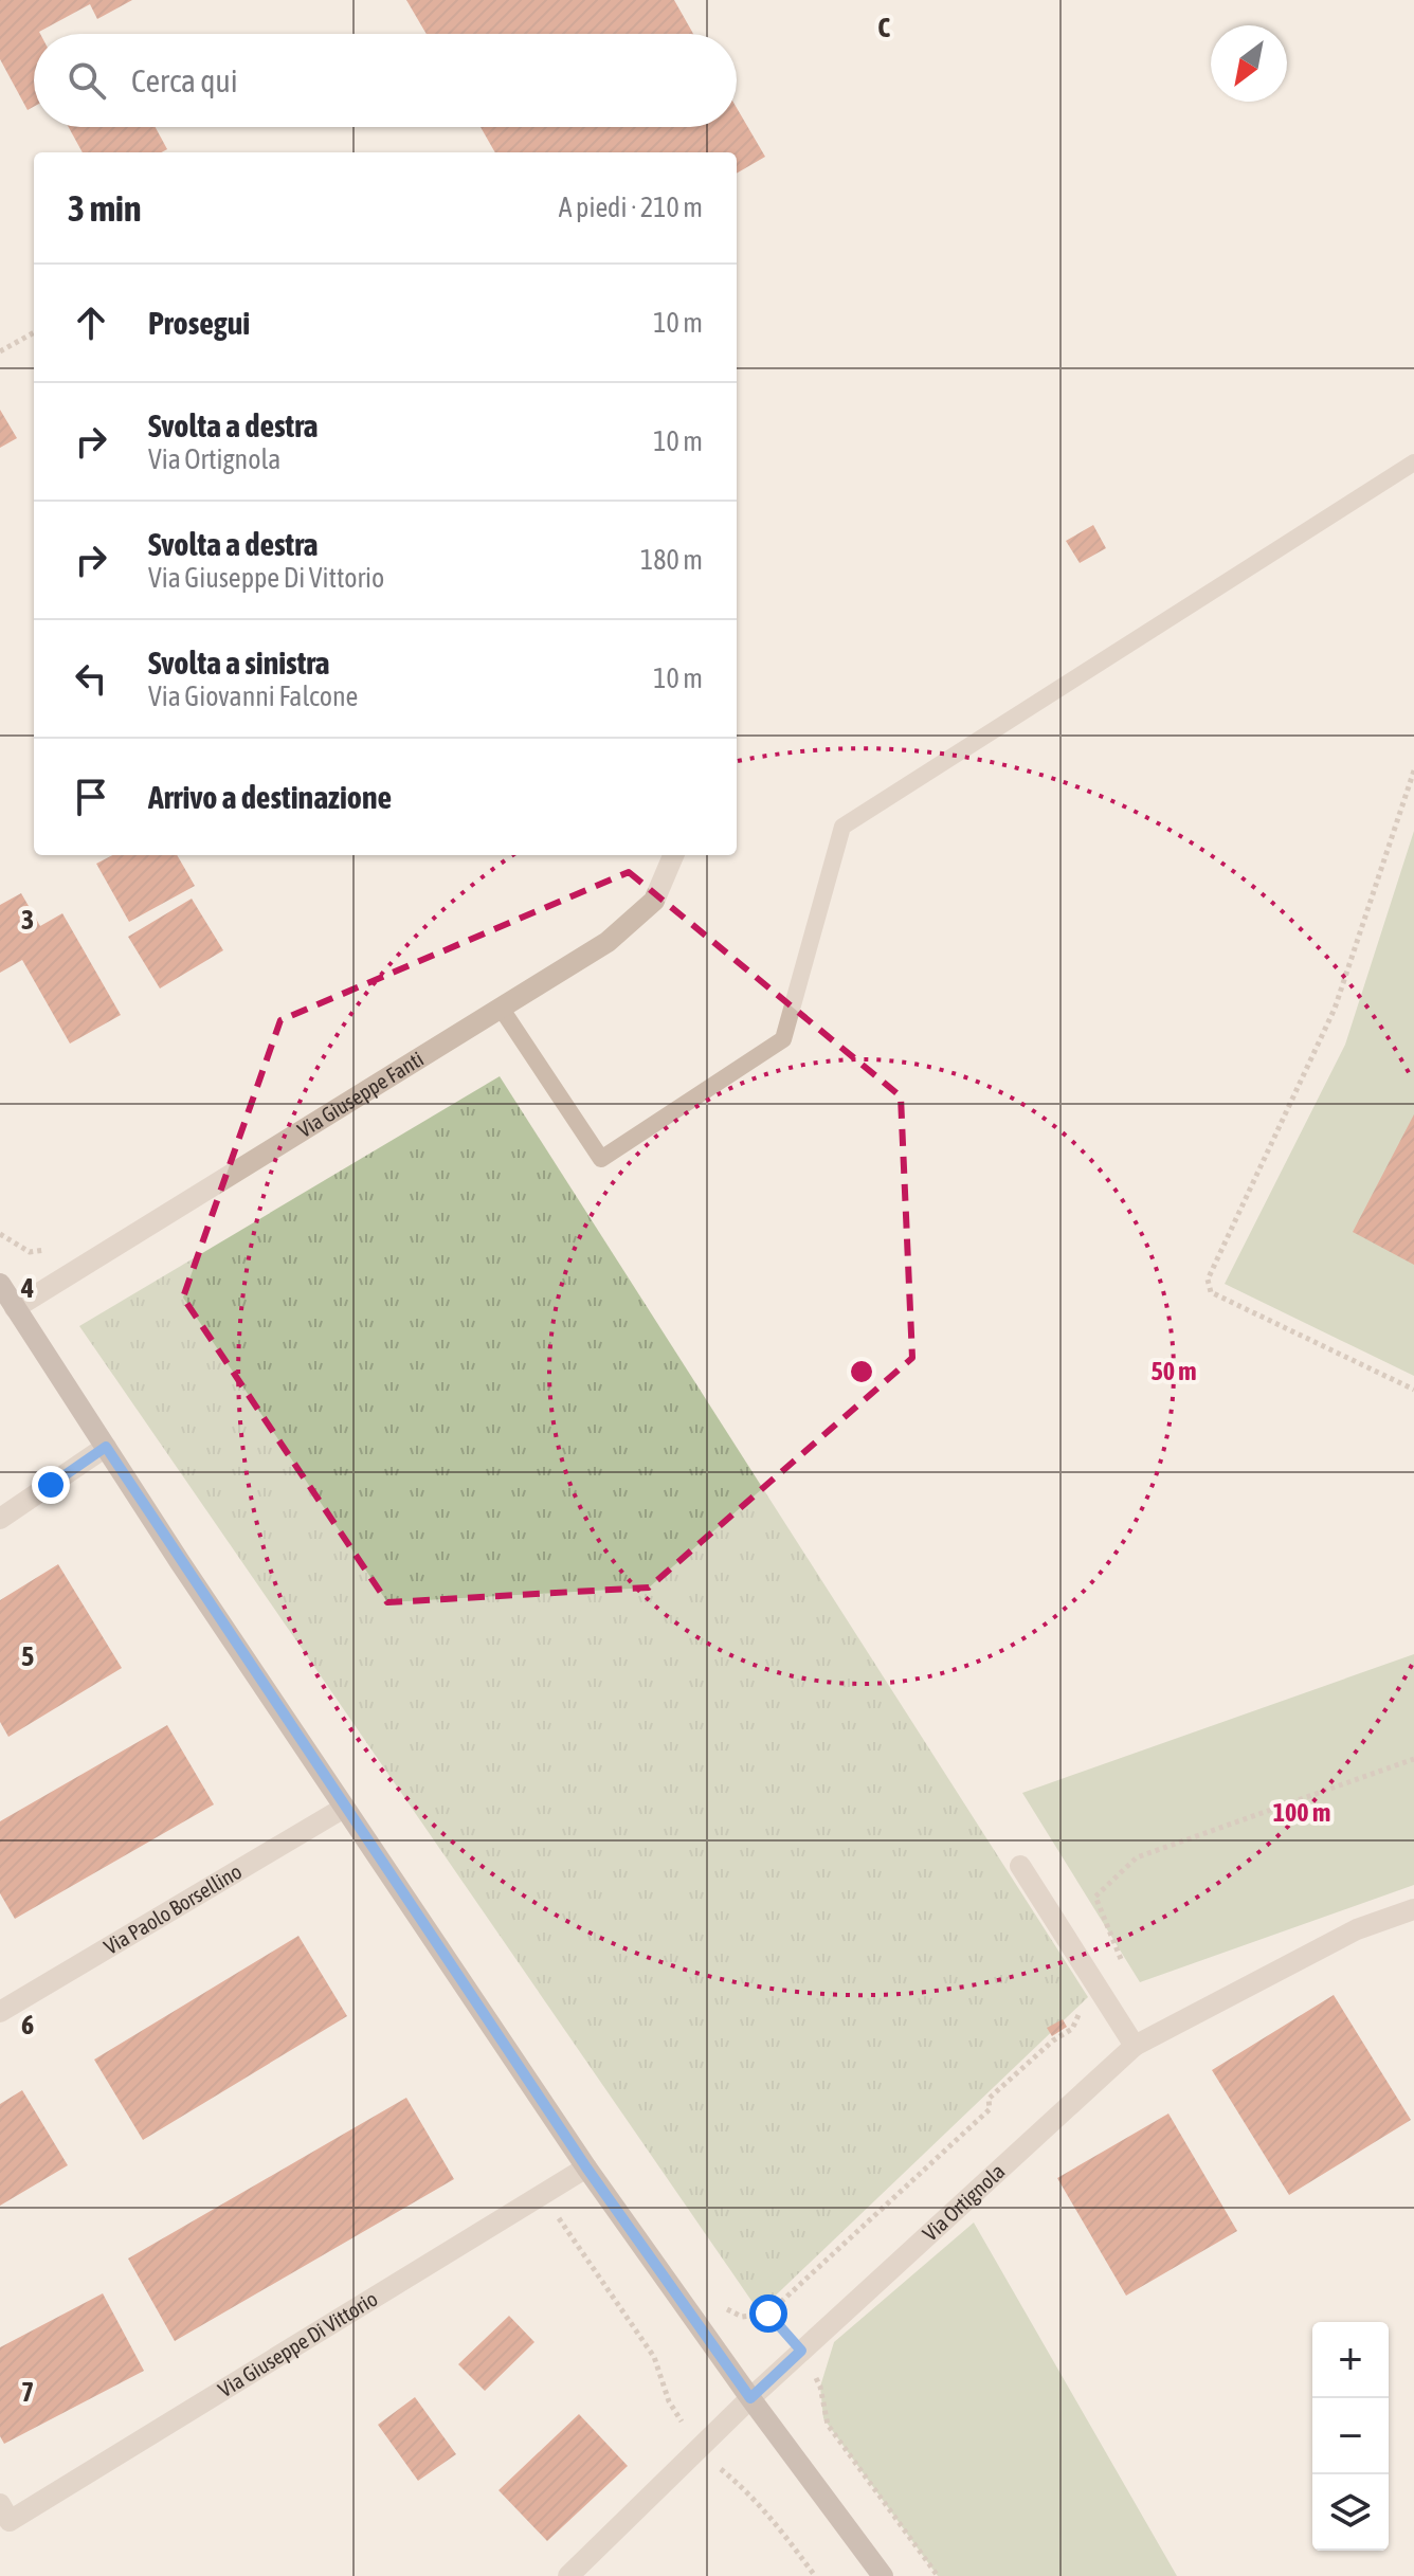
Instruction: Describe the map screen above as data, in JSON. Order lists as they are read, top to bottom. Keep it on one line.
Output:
{"streets":{"street":["Via Giuseppe Fanti","Via Paolo Borsellino","Via Ortignola","Via Giuseppe Di Vittorio"]},"north":"bottom left","page":{"search":"Cerca qui","heading":["3 min","A piedi · 210 m"],"list":[["Prosegui","10 m"],["Svolta a destra","Via Ortignola","10 m"],["Svolta a destra","Via Giuseppe Di Vittorio","180 m"],["Svolta a sinistra","Via Giovanni Falcone","10 m"],"Arrivo a destinazione"],"map_buttons":["+","−"]},"grid":{"columns":["C"],"rows":["3","4","5","6","7"]},"rings":["50 m","100 m"]}
